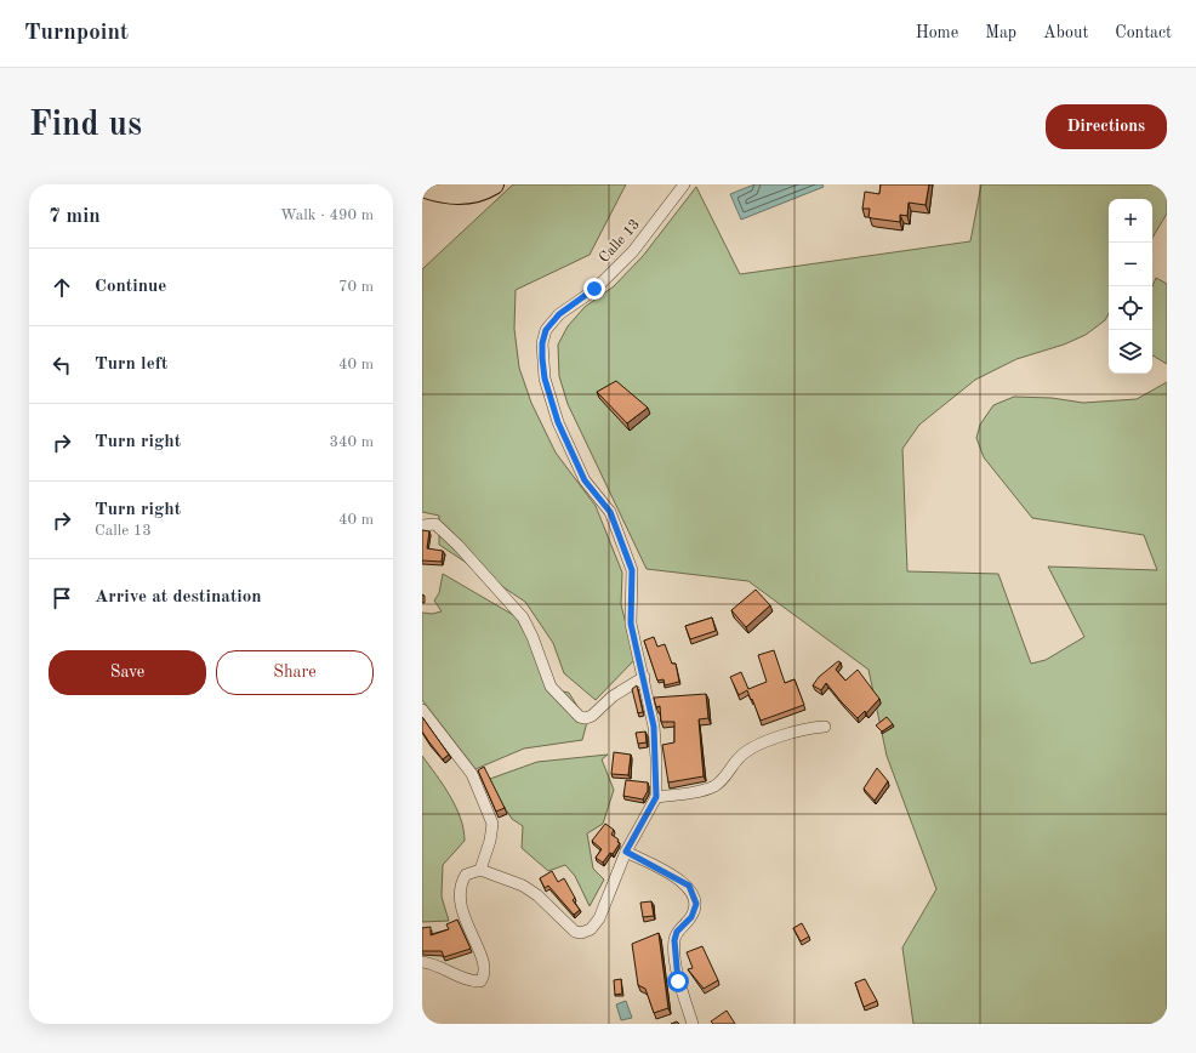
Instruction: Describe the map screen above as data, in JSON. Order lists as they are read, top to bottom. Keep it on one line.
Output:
{"streets":{"street":["Calle 13"]},"page":{"header":"Turnpoint","nav":["Home","Map","About","Contact"],"buttons":["Directions",["Save","Share"]],"title":"Find us","heading":["7 min","Walk · 490 m"],"map_buttons":["+","−"],"list":[["Continue","70 m"],["Turn left","40 m"],["Turn right","340 m"],["Turn right","Calle 13","40 m"],"Arrive at destination"]}}
